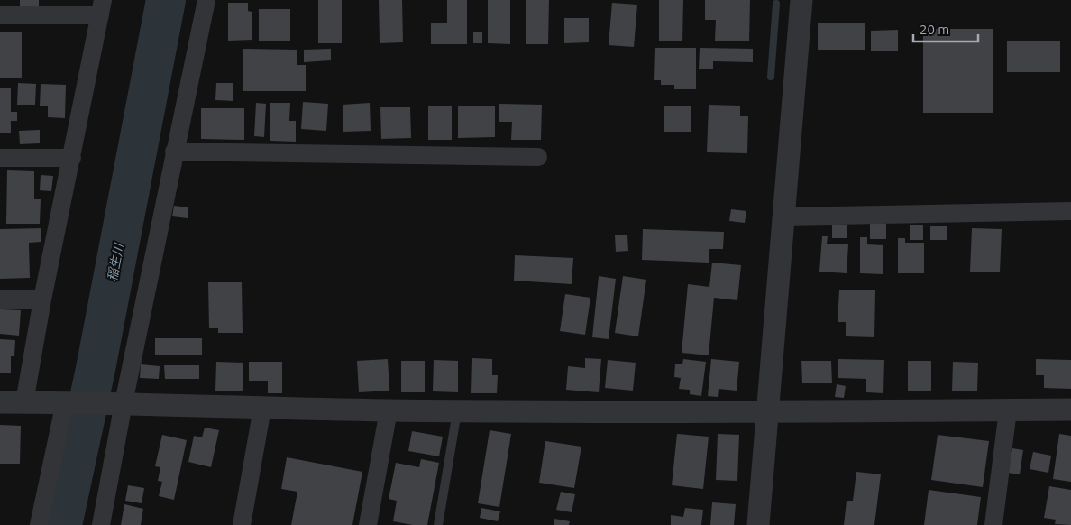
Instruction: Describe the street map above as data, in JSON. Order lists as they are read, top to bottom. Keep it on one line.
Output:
{"water":["稲生川"],"scale_bar":"20 m"}
